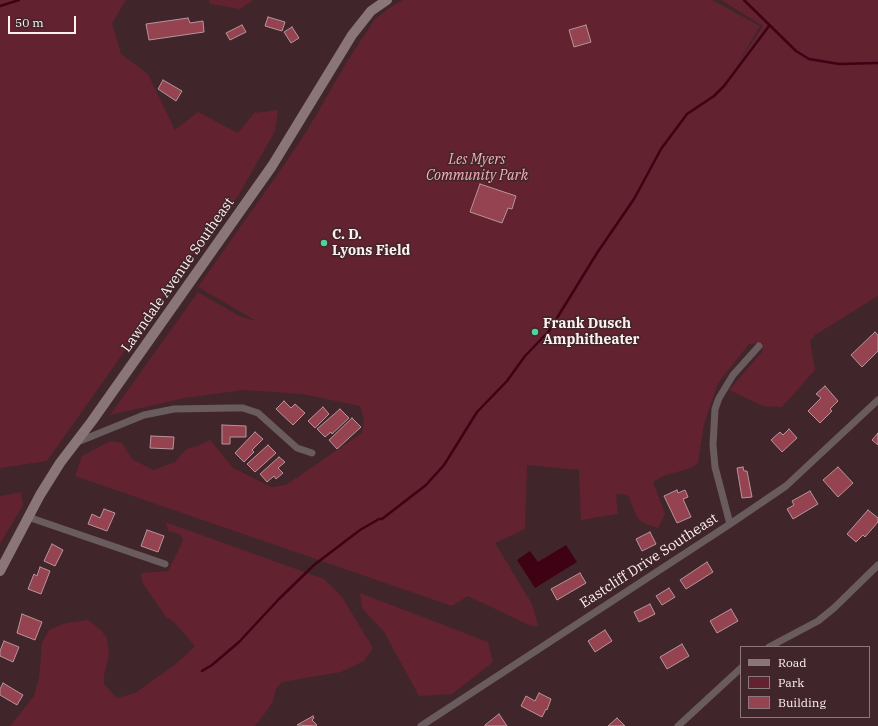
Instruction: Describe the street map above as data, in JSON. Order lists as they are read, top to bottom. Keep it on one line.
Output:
{"streets":{"street":["Lawndale Avenue Southeast","Eastcliff Drive Southeast"]},"parks":["Les Myers Community Park"],"places":["C. D. Lyons Field","Frank Dusch Amphitheater"],"legend":["Road","Park","Building"],"scale_bar":"50 m"}
